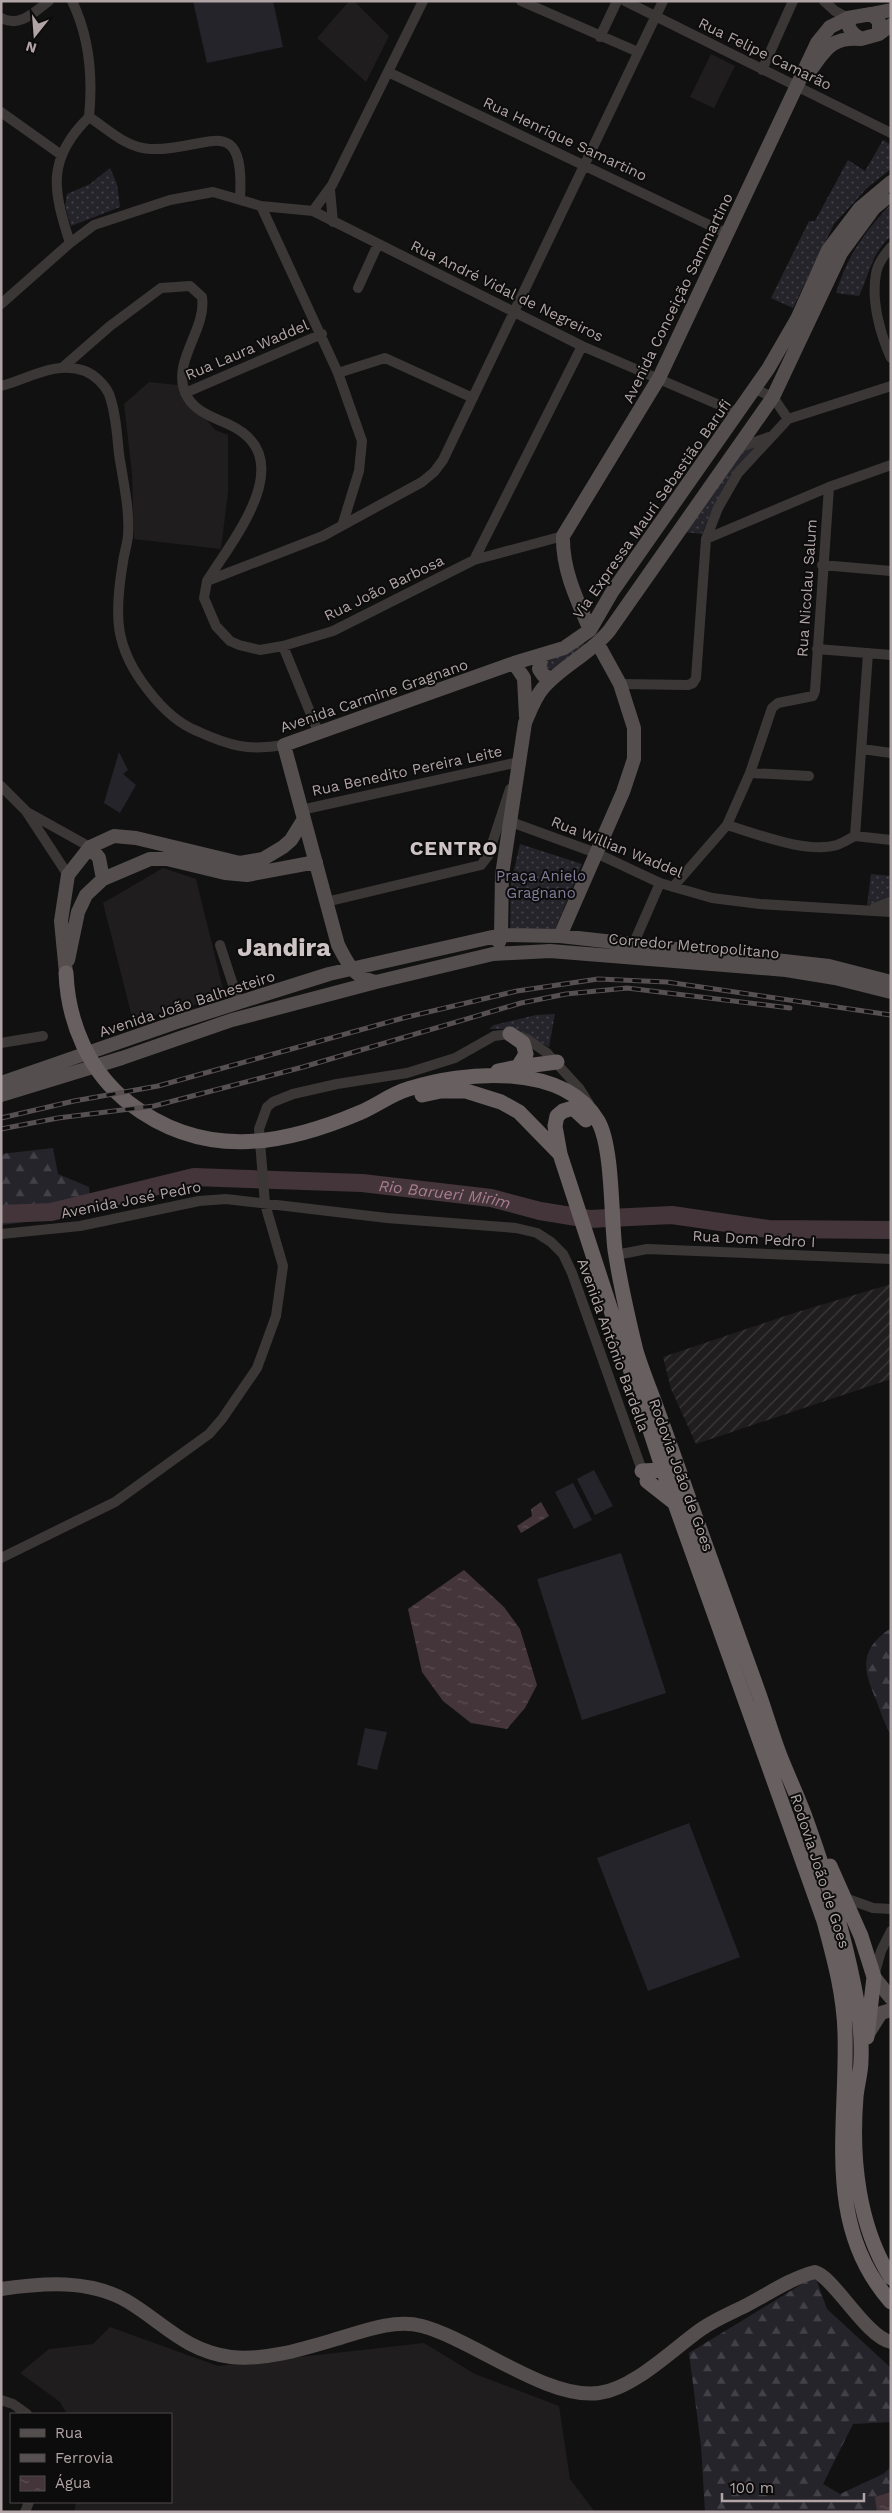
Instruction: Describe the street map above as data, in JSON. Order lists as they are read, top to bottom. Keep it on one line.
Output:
{"streets":{"highway":["Rodovia João de Goes"],"main road":["Avenida Conceição Sammartino","Via Expressa Mauri Sebastião Barufi","Avenida Carmine Gragnano","Corredor Metropolitano","Avenida João Balhesteiro"],"street":["Rua Felipe Camarão","Rua Henrique Samartino","Rua André Vidal de Negreiros","Rua Laura Waddel","Rua João Barbosa","Rua Nicolau Salum","Rua Benedito Pereira Leite","Rua Willian Waddel","Avenida José Pedro","Rua Dom Pedro I","Avenida Antônio Bardella"]},"crossings":[["Rua Felipe Camarão","Avenida Conceição Sammartino"],["Rua Henrique Samartino","Avenida Conceição Sammartino"],["Rua André Vidal de Negreiros","Avenida Conceição Sammartino"],["Rua André Vidal de Negreiros","Via Expressa Mauri Sebastião Barufi"],["Avenida Conceição Sammartino","Rua João Barbosa"],["Via Expressa Mauri Sebastião Barufi","Avenida Carmine Gragnano"],["Corredor Metropolitano","Avenida João Balhesteiro"],["Avenida José Pedro","Avenida Antônio Bardella"],["Rua Dom Pedro I","Rodovia João de Goes"]],"districts":["CENTRO","Jandira"],"water":["Rio Barueri Mirim"],"parks":["Praça Anielo Gragnano"],"legend":["Rua","Ferrovia","Água"],"scale_bar":"100 m","north":"bottom"}
